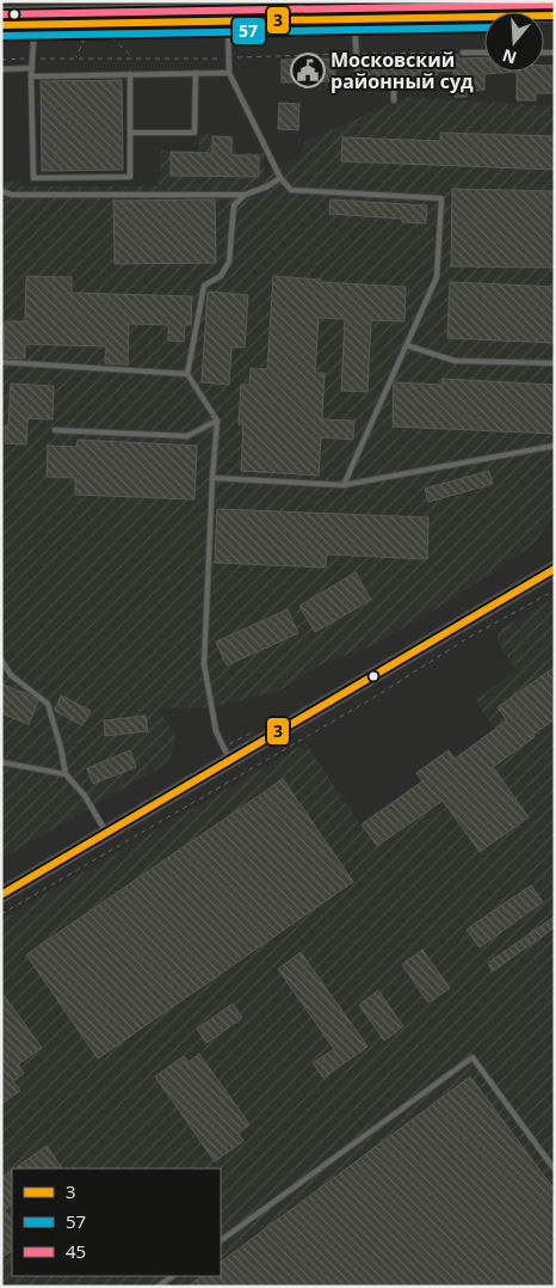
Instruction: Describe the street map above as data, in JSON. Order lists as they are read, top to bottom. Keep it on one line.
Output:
{"places":{"public building":["Московский районный суд"]},"lines":["transit line 45","transit line 3","transit line 57"],"legend":["3","57","45"],"north":"bottom"}
